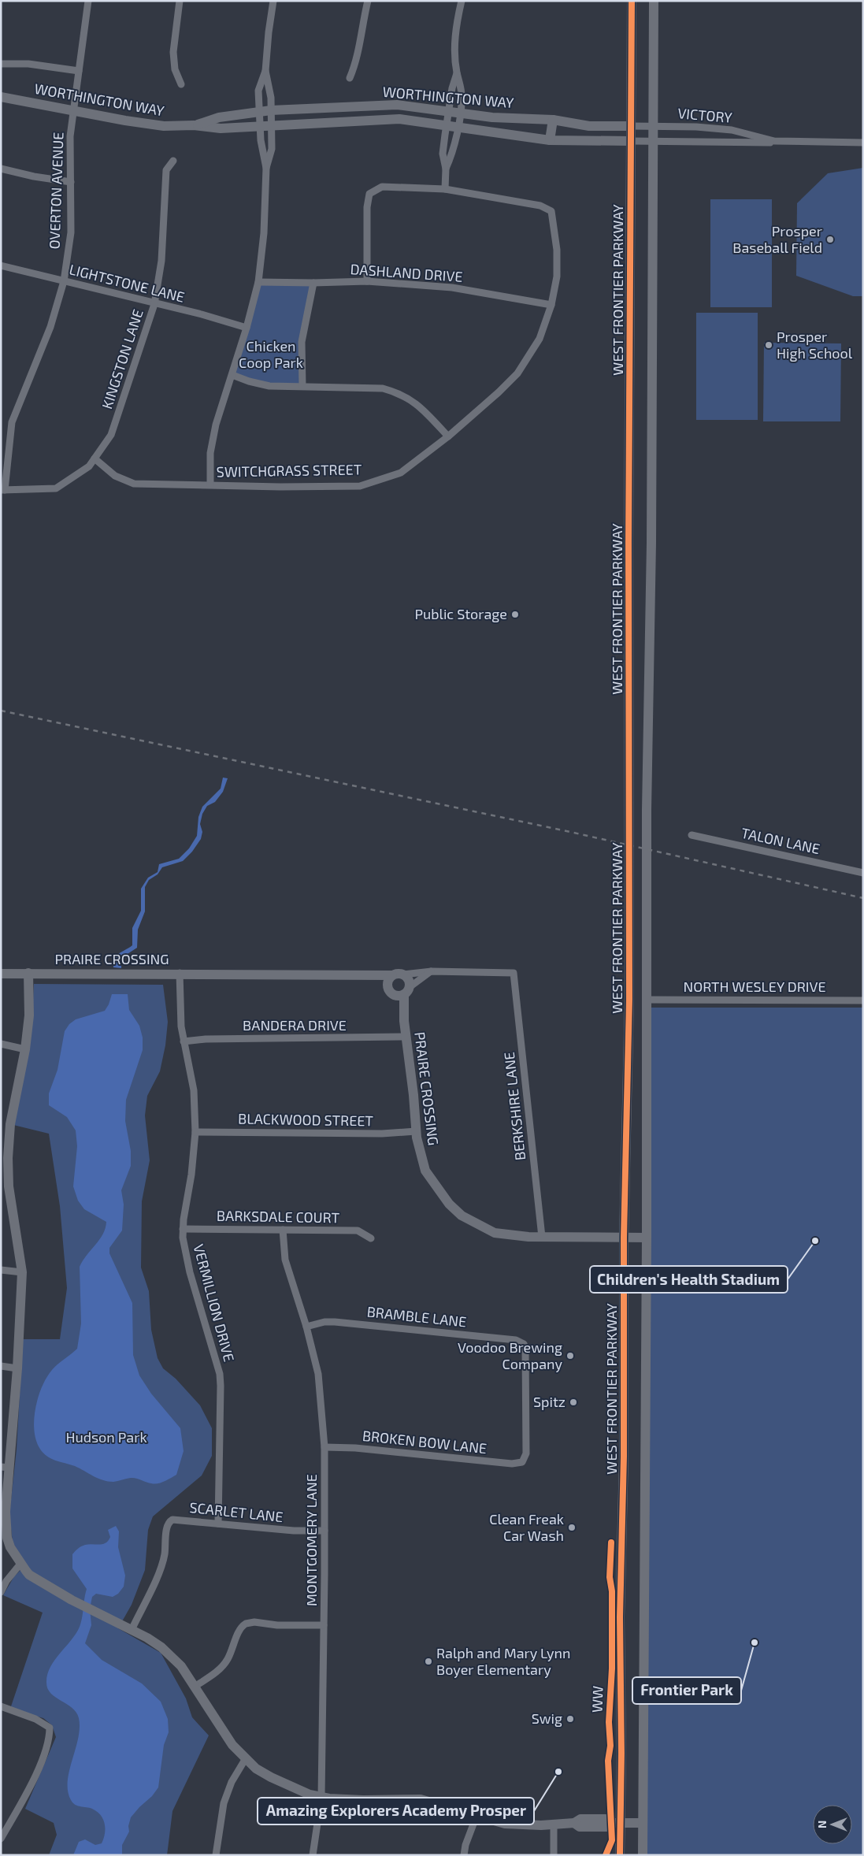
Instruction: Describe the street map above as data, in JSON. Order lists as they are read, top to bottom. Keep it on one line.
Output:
{"streets":{"street":["WORTHINGTON WAY","VICTORY","OVERTON AVENUE","DASHLAND DRIVE","LIGHTSTONE LANE","WEST FRONTIER PARKWAY","KINGSTON LANE","SWITCHGRASS STREET","TALON LANE","PRAIRE CROSSING","NORTH WESLEY DRIVE","BANDERA DRIVE","BERKSHIRE LANE","BLACKWOOD STREET","BARKSDALE COURT","VERMILLION DRIVE","BRAMBLE LANE","BROKEN BOW LANE","SCARLET LANE","MONTGOMERY LANE"],"cycle path":["WW"]},"crossings":[["WORTHINGTON WAY","VICTORY"],["WORTHINGTON WAY","OVERTON AVENUE"],["WORTHINGTON WAY","WEST FRONTIER PARKWAY"],["VICTORY","WEST FRONTIER PARKWAY"],["OVERTON AVENUE","LIGHTSTONE LANE"],["OVERTON AVENUE","KINGSTON LANE"],["DASHLAND DRIVE","SWITCHGRASS STREET"],["LIGHTSTONE LANE","KINGSTON LANE"],["WEST FRONTIER PARKWAY","PRAIRE CROSSING"],["WEST FRONTIER PARKWAY","NORTH WESLEY DRIVE"],["KINGSTON LANE","SWITCHGRASS STREET"],["PRAIRE CROSSING","BANDERA DRIVE"],["PRAIRE CROSSING","BERKSHIRE LANE"],["PRAIRE CROSSING","BLACKWOOD STREET"],["PRAIRE CROSSING","VERMILLION DRIVE"],["BANDERA DRIVE","VERMILLION DRIVE"],["BLACKWOOD STREET","VERMILLION DRIVE"],["BARKSDALE COURT","VERMILLION DRIVE"],["BARKSDALE COURT","MONTGOMERY LANE"],["VERMILLION DRIVE","SCARLET LANE"],["BRAMBLE LANE","BROKEN BOW LANE"],["BRAMBLE LANE","MONTGOMERY LANE"],["BROKEN BOW LANE","MONTGOMERY LANE"],["SCARLET LANE","MONTGOMERY LANE"]],"parks":["Chicken Coop Park","Hudson Park"],"places":["Prosper Baseball Field","Prosper High School","Public Storage","Children's Health Stadium","Voodoo Brewing Company","Spitz","Clean Freak Car Wash","Frontier Park","Ralph and Mary Lynn Boyer Elementary","Swig","Amazing Explorers Academy Prosper"],"north":"left"}
